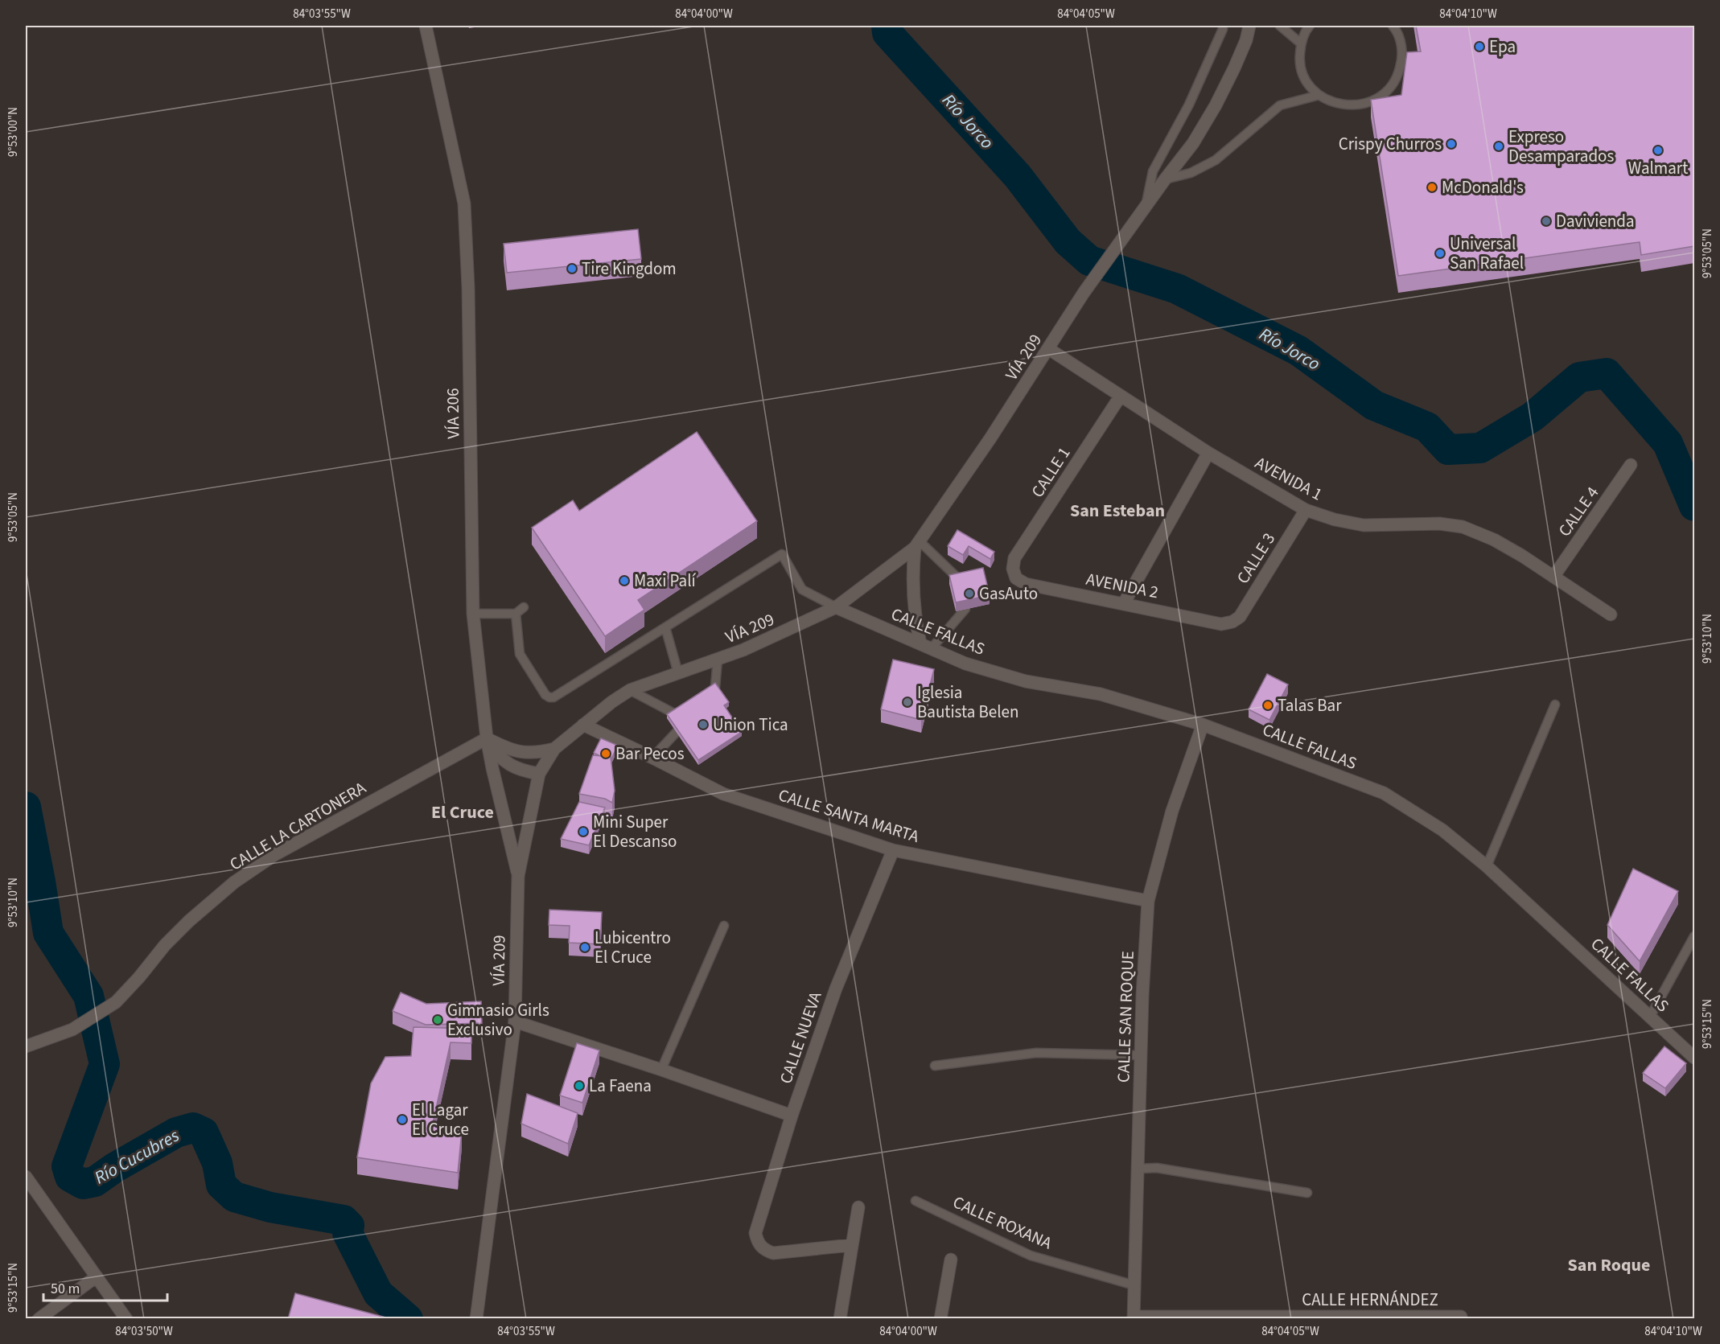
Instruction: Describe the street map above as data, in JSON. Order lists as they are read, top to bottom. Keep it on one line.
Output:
{"streets":{"street":["VÍA 209","VÍA 206","CALLE 1","AVENIDA 1","CALLE 4","CALLE 3","AVENIDA 2","CALLE FALLAS","CALLE SANTA MARTA","CALLE LA CARTONERA","CALLE SAN ROQUE","CALLE NUEVA","CALLE HERNÁNDEZ"],"lane":["CALLE ROXANA"]},"crossings":[["VÍA 209","VÍA 206"],["VÍA 209","AVENIDA 1"],["VÍA 209","CALLE FALLAS"],["VÍA 209","CALLE SANTA MARTA"],["VÍA 206","CALLE LA CARTONERA"],["CALLE 1","AVENIDA 1"],["CALLE 1","AVENIDA 2"],["AVENIDA 1","CALLE 4"],["AVENIDA 1","CALLE 3"],["CALLE 3","AVENIDA 2"],["CALLE FALLAS","CALLE SAN ROQUE"],["CALLE SANTA MARTA","CALLE SAN ROQUE"],["CALLE SANTA MARTA","CALLE NUEVA"],["CALLE SAN ROQUE","CALLE ROXANA"],["CALLE SAN ROQUE","CALLE HERNÁNDEZ"]],"districts":["San Esteban","El Cruce","San Roque"],"water":["Río Jorco","Río Cucubres"],"places":["Epa","Crispy Churros","Expreso Desamparados","Walmart","McDonald's","Davivienda","Universal San Rafael","Tire Kingdom","Maxi Palí","GasAuto","Iglesia Bautista Belen","Talas Bar","Union Tica","Bar Pecos","Mini Super El Descanso","Lubicentro El Cruce","Gimnasio Girls Exclusivo","La Faena","El Lagar El Cruce"],"scale_bar":"50 m","coordinates":["84°03'55\"W","84°04'00\"W","84°04'05\"W","84°04'10\"W","9°53'00\"N","9°53'05\"N","9°53'10\"N","9°53'15\"N","84°03'50\"W"]}
